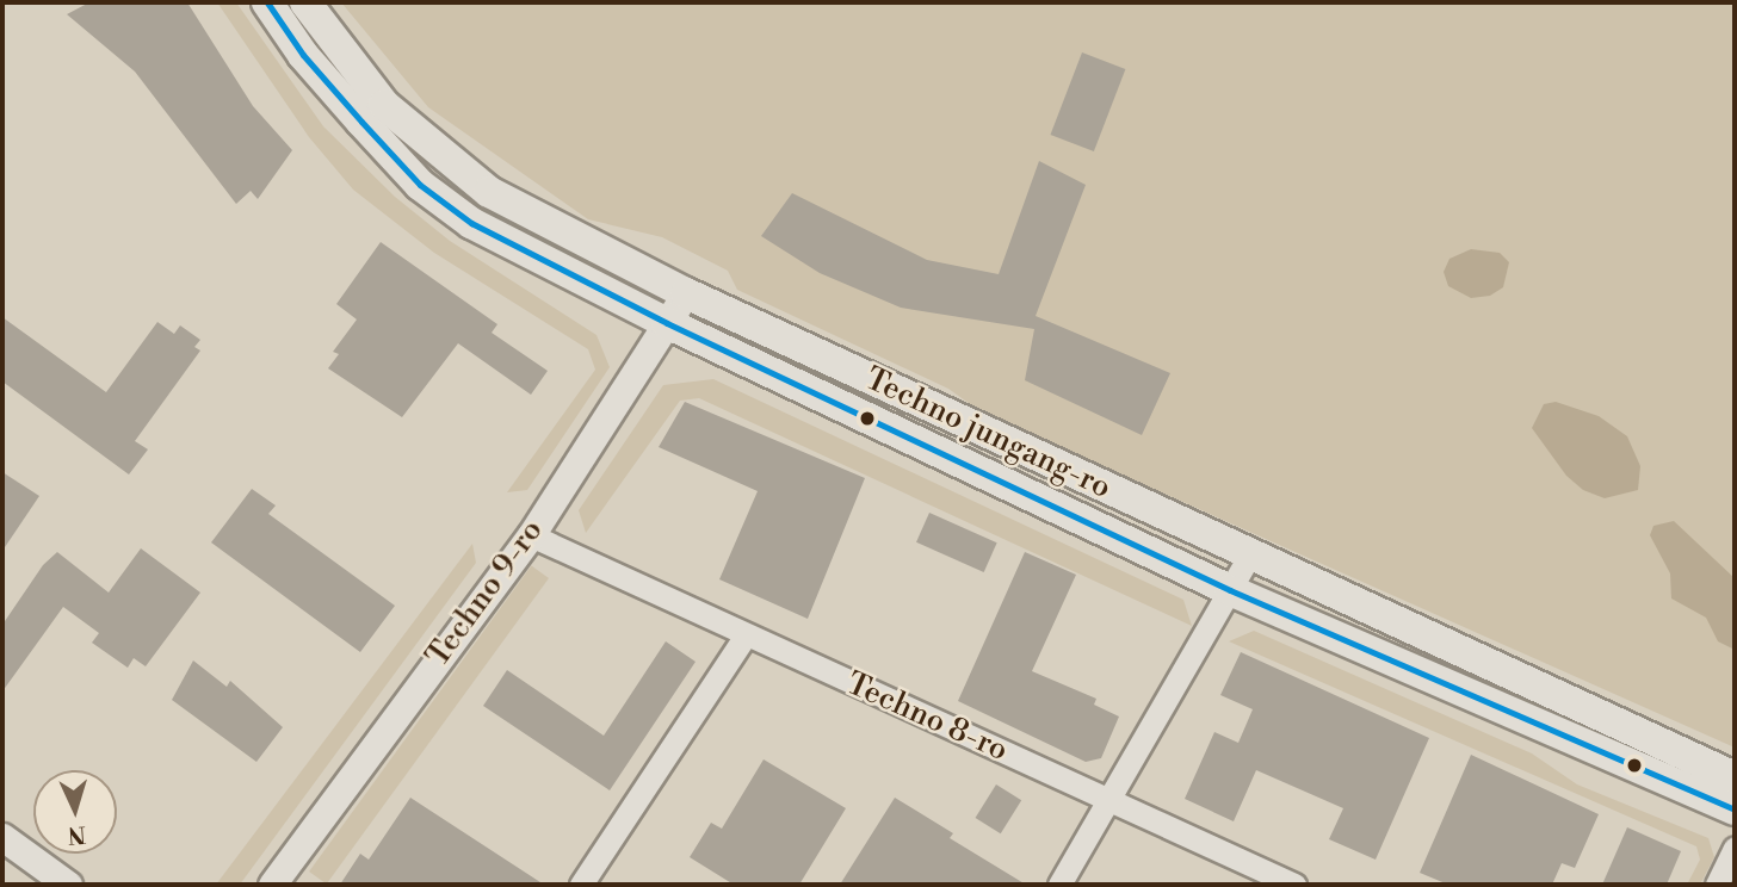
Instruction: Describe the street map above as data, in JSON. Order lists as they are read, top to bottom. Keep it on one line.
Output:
{"streets":{"main road":["Techno jungang-ro"],"street":["Techno 9-ro","Techno 8-ro"]},"crossings":[["Techno jungang-ro","Techno 9-ro"],["Techno 9-ro","Techno 8-ro"]],"north":"bottom"}
